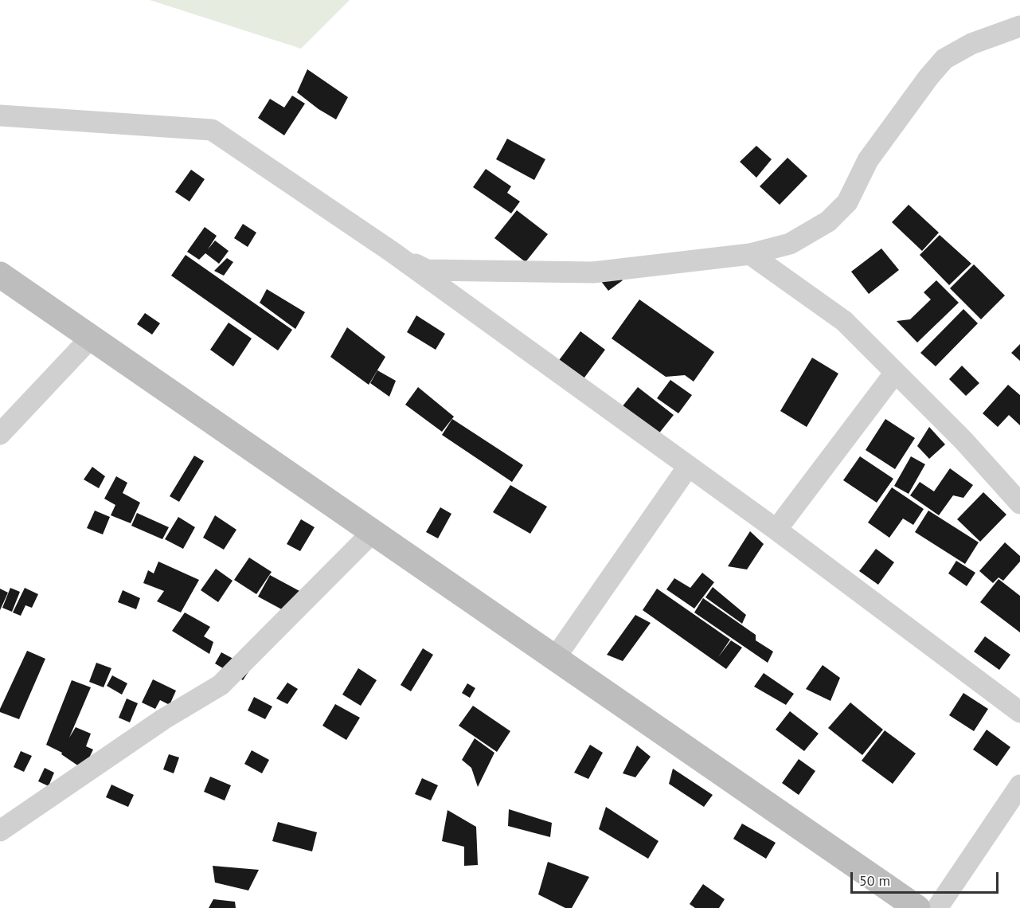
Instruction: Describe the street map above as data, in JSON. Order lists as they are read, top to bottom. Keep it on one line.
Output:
{"scale_bar":"50 m"}
